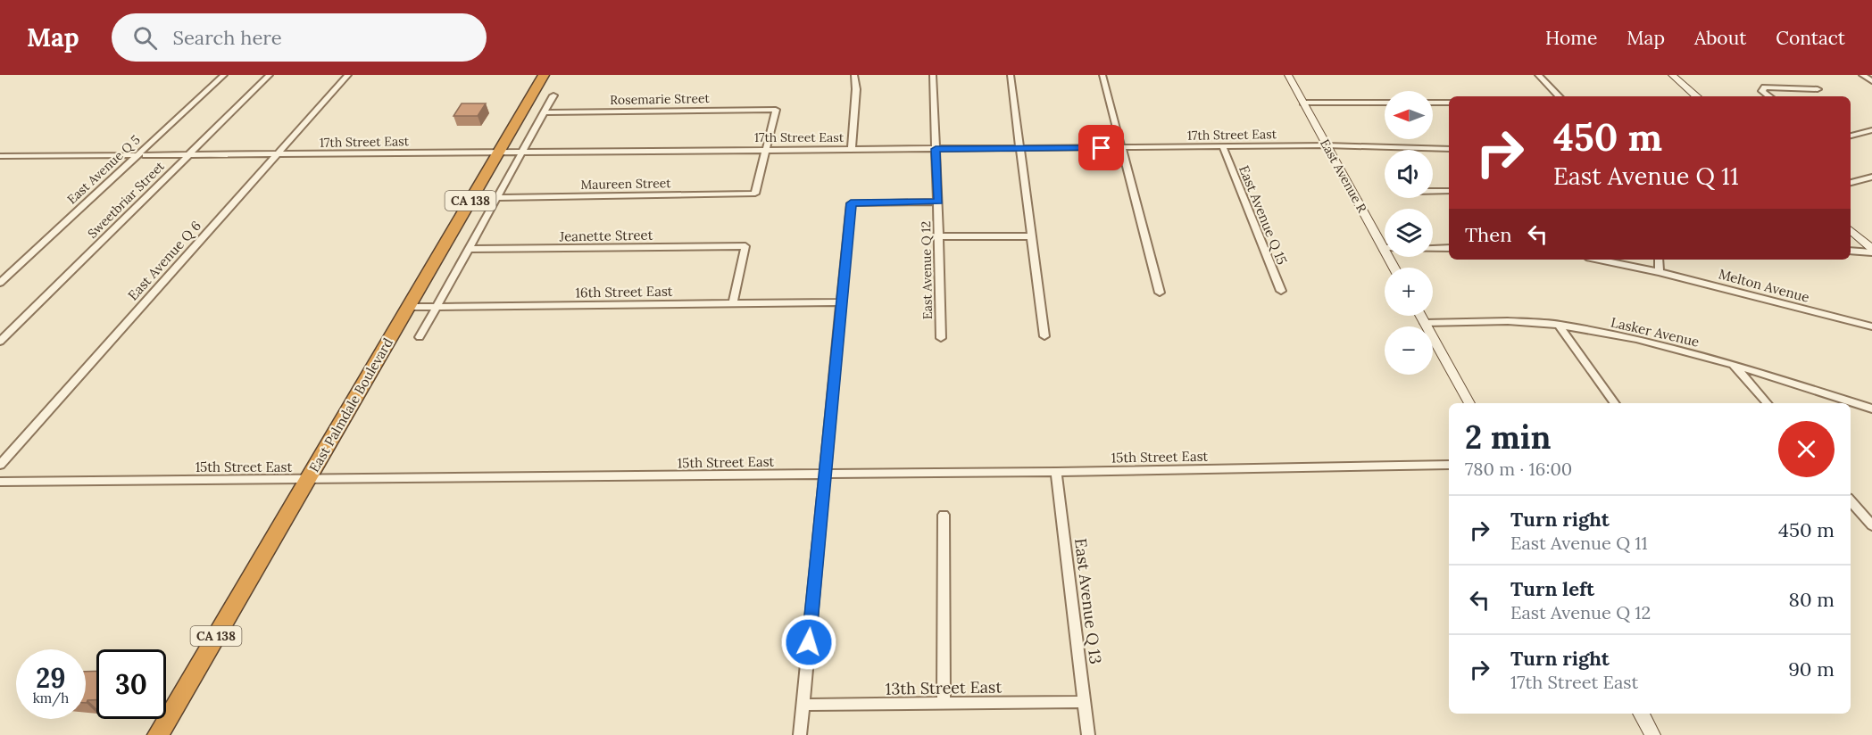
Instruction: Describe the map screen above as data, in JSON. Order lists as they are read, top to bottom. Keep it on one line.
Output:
{"streets":{"highway":["CA 138","East Palmdale Boulevard"],"main road":["East Avenue R"],"street":["Rosemarie Street","17th Street East","East Avenue Q 5","Maureen Street","Sweetbriar Street","East Avenue Q 15","Jeanette Street","East Avenue Q 6","East Avenue Q 12","Melton Avenue","16th Street East","Lasker Avenue","15th Street East","East Avenue Q 13","13th Street East"]},"crossings":[["Rosemarie Street","17th Street East"],["Rosemarie Street","Maureen Street"],["17th Street East","East Avenue Q 5"],["17th Street East","East Avenue R"],["17th Street East","Maureen Street"],["17th Street East","Sweetbriar Street"],["17th Street East","East Avenue Q 15"],["17th Street East","East Avenue Q 6"],["17th Street East","East Avenue Q 12"],["17th Street East","East Palmdale Boulevard"],["Jeanette Street","16th Street East"],["16th Street East","East Palmdale Boulevard"],["East Palmdale Boulevard","15th Street East"],["15th Street East","East Avenue Q 13"],["East Avenue Q 13","13th Street East"]],"north":"left","page":{"header":"Map","search":"Search here","nav":["Home","Map","About","Contact"],"map_buttons":["+","−"],"turn":["450 m","East Avenue Q 11"],"then":"Then","heading":["2 min","780 m · 16:00"],"list":[{"name":"Turn right","note":"East Avenue Q 11","value":"450 m"},{"name":"Turn left","note":"East Avenue Q 12","value":"80 m"},{"name":"Turn right","note":"17th Street East","value":"90 m"}],"speed":"29 km/h","limit":"30"}}
